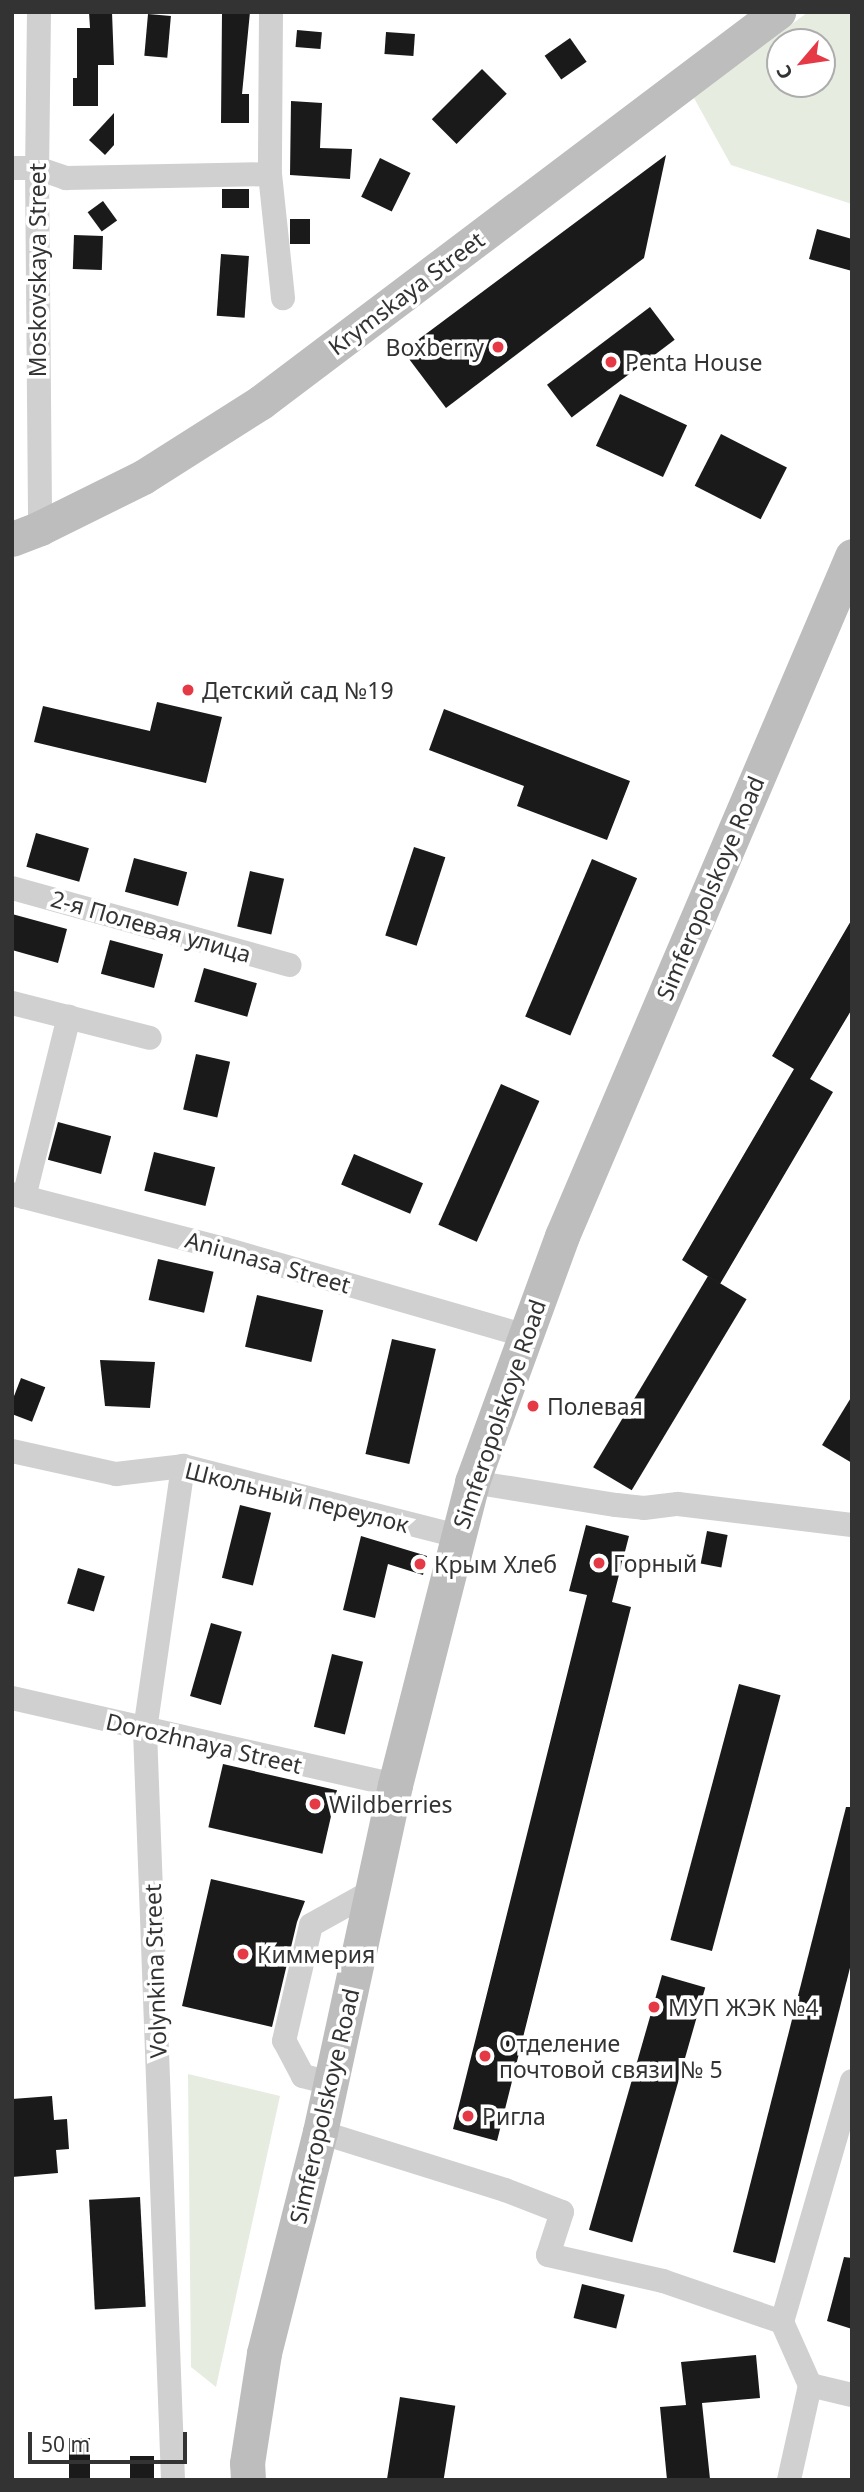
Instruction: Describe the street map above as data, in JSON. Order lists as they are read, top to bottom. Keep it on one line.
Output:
{"streets":{"main road":["Krymskaya Street","Simferopolskoye Road"],"street":["Moskovskaya Street","2-я Полевая улица","Aniunasa Street","Школьный переулок","Dorozhnaya Street","Volynkina Street"]},"crossings":[["Moskovskaya Street","Krymskaya Street"],["Simferopolskoye Road","Aniunasa Street"],["Simferopolskoye Road","Школьный переулок"],["Simferopolskoye Road","Dorozhnaya Street"],["Школьный переулок","Volynkina Street"],["Dorozhnaya Street","Volynkina Street"]],"places":["Boxberry","Penta House","Детский сад №19","Полевая","Горный","Крым Хлеб","Wildberries","Киммерия","МУП ЖЭК №4","Отделение почтовой связи № 5","Ригла"],"scale_bar":"50 m","north":"bottom left"}
